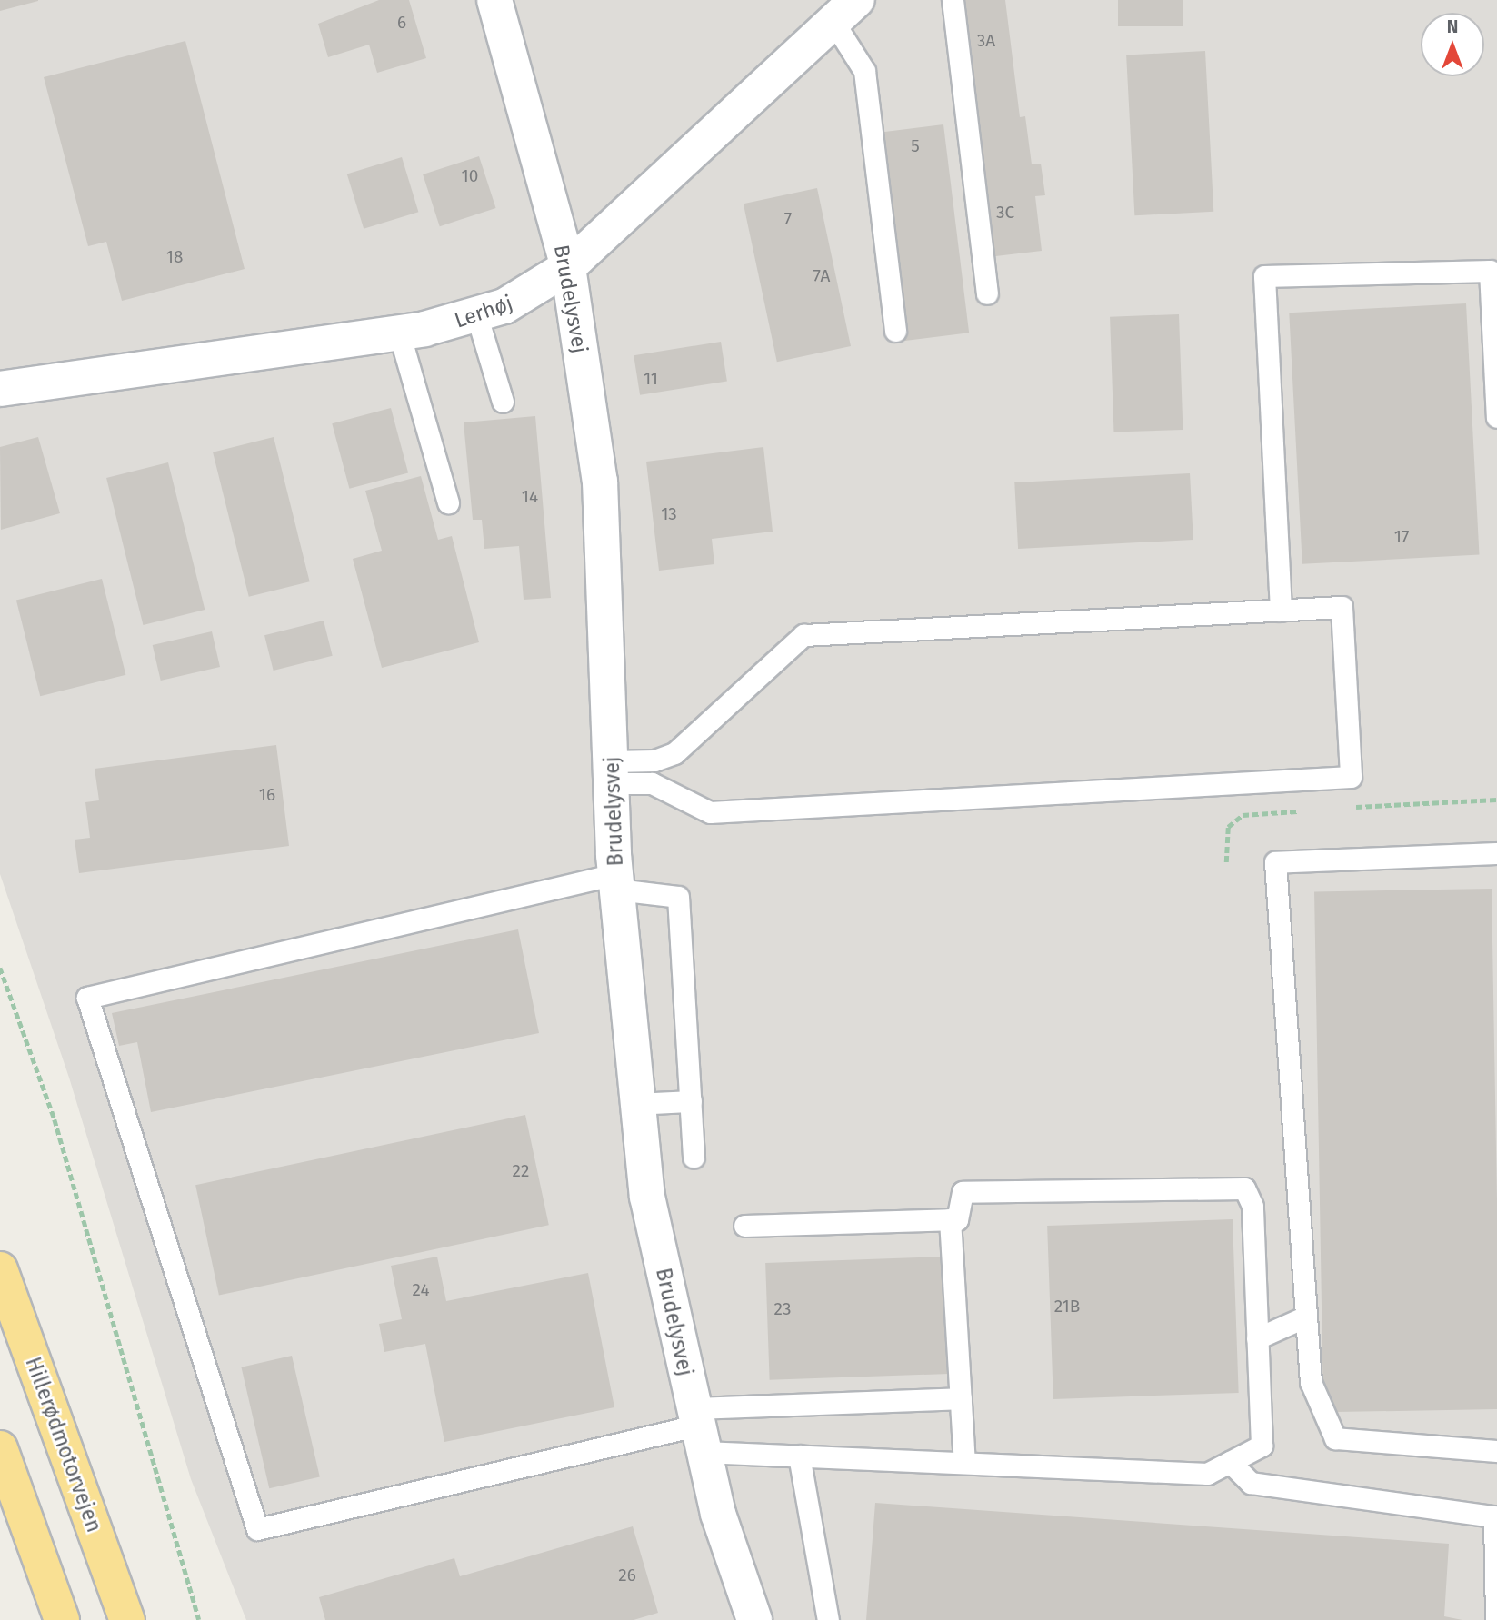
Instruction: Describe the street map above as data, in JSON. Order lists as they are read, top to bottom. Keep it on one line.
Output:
{"streets":{"highway":["Hillerødmotorvejen"],"street":["Brudelysvej","Lerhøj"]},"crossings":[["Brudelysvej","Lerhøj"]],"house_numbers":["6","3A","5","10","3C","7","18","7A","11","14","13","17","16","22","24","21B","23","26"],"north":"top"}
